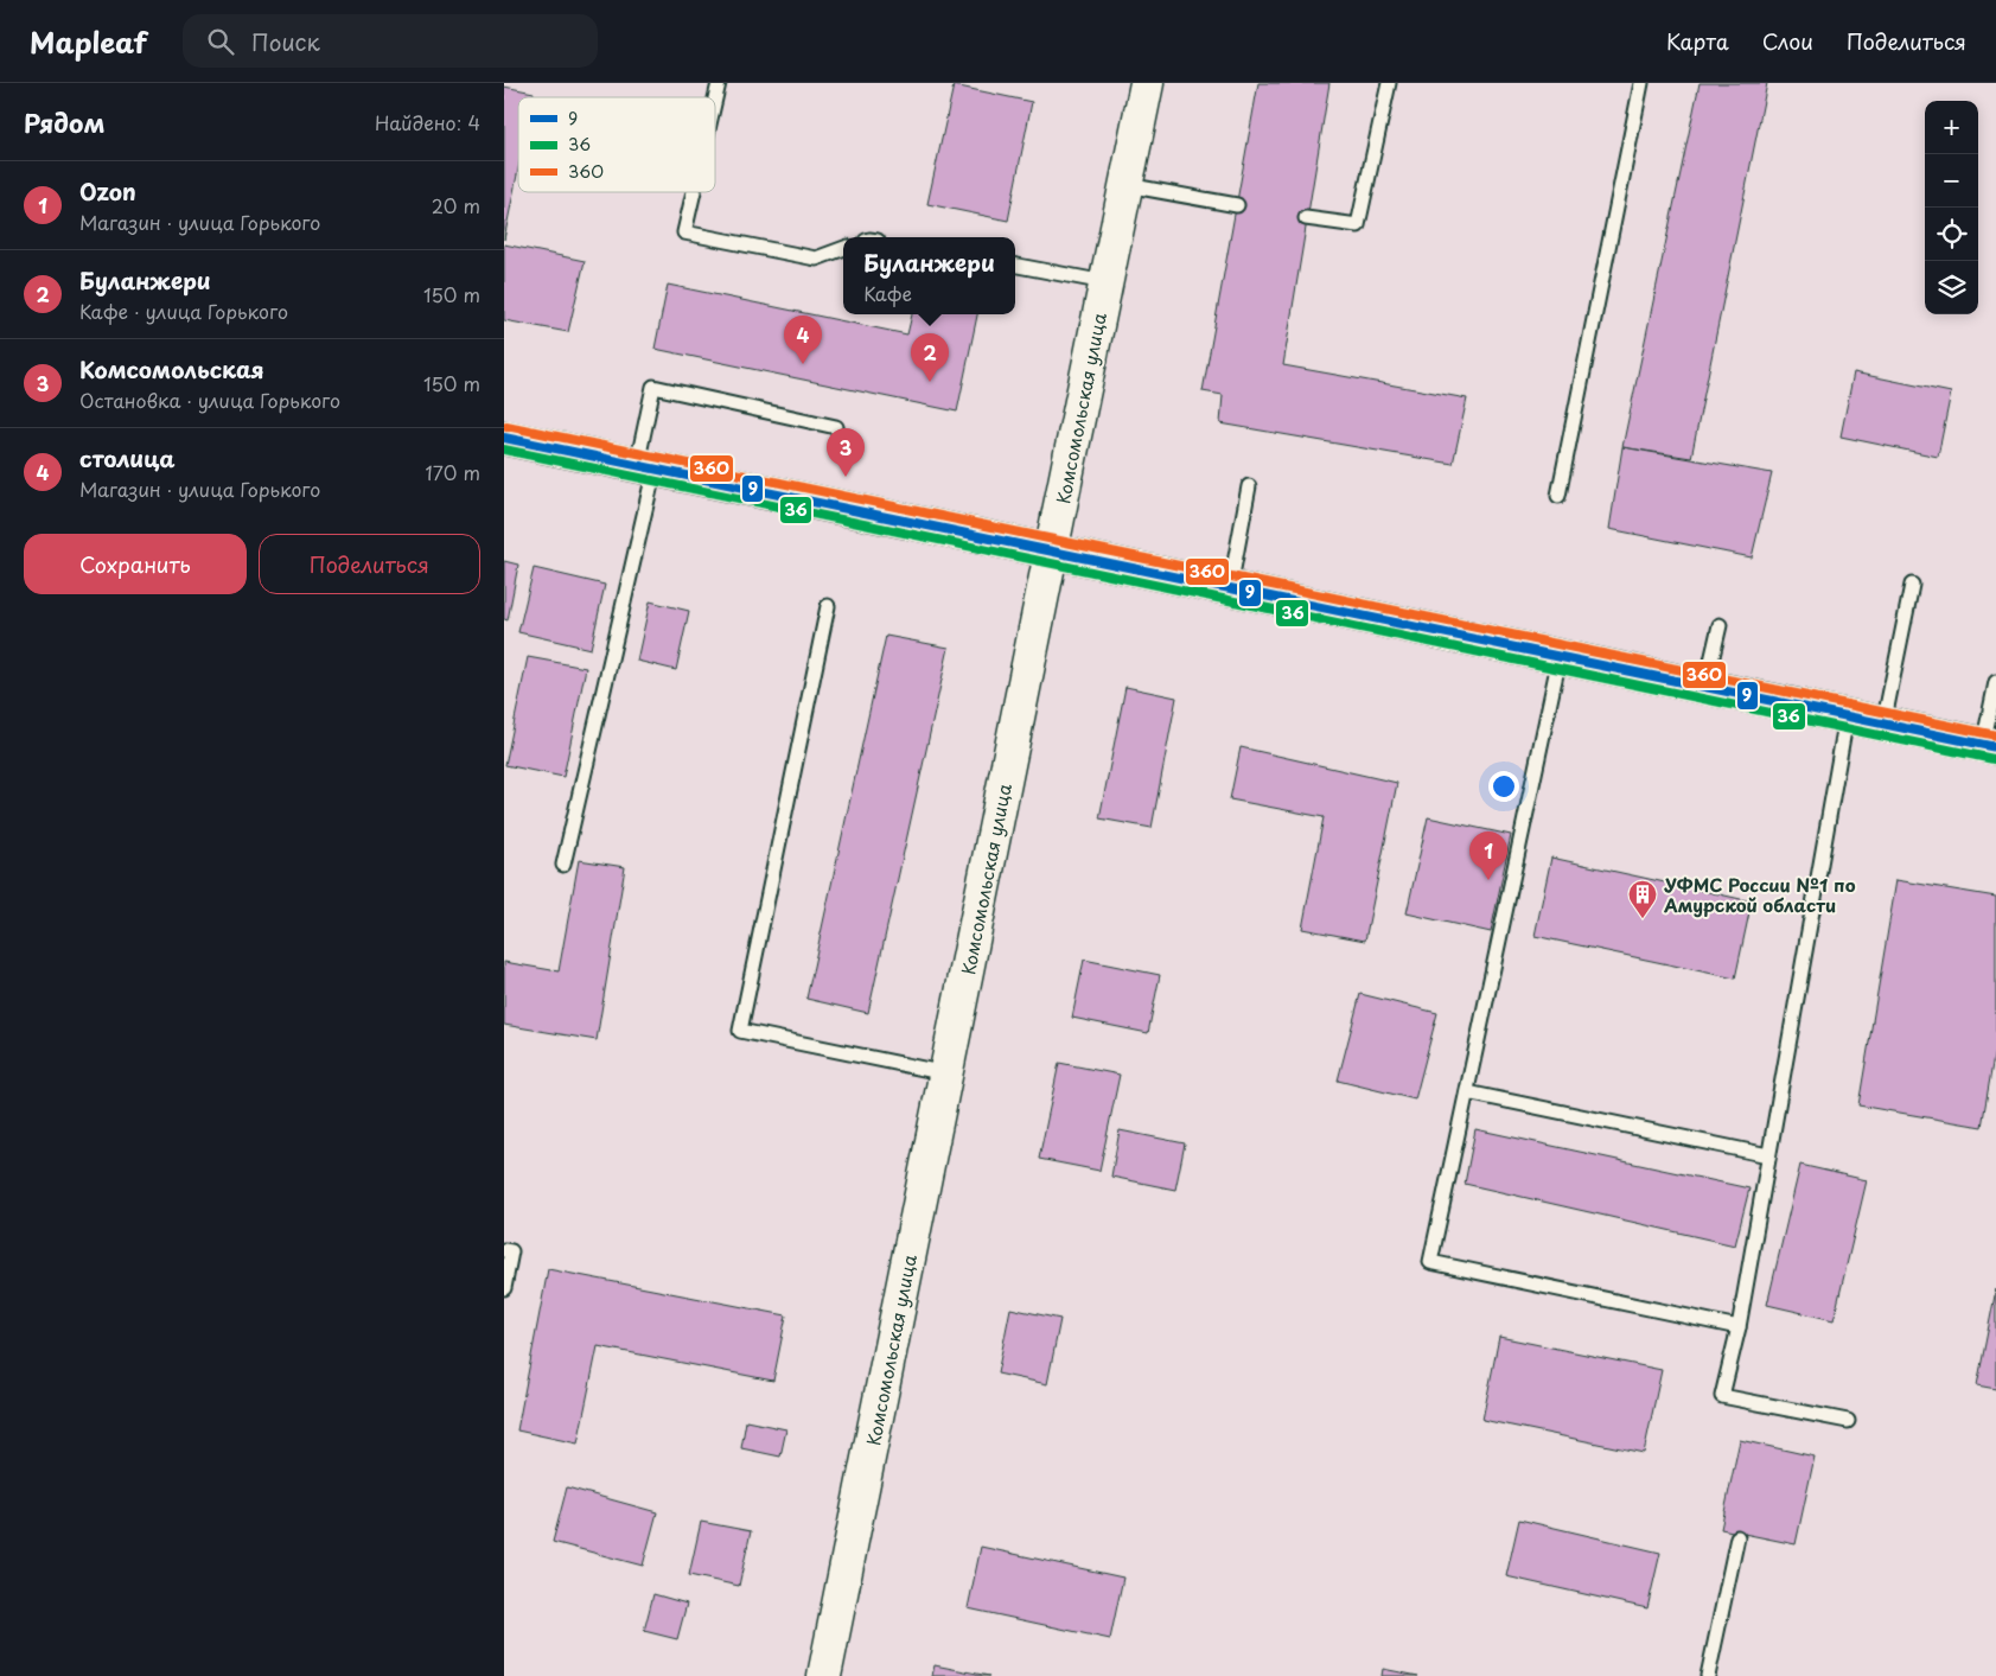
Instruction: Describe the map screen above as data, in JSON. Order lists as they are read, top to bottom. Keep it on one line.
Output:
{"streets":{"street":["Комсомольская улица"]},"places":{"building":["УФМС России №1 по Амурской области"]},"lines":["transit line 36О","transit line 9","transit line 36"],"legend":["9","36","36О"],"page":{"header":"Mapleaf","search":"Поиск","nav":["Карта","Слои","Поделиться"],"heading":["Рядом","Найдено: 4"],"map_buttons":["+","−"],"list":[{"mark":"1","name":"Ozon","note":"Магазин · улица Горького","value":"20 m"},{"mark":"2","name":"Буланжери","note":"Кафе · улица Горького","value":"150 m"},{"mark":"3","name":"Комсомольская","note":"Остановка · улица Горького","value":"150 m"},{"mark":"4","name":"столица","note":"Магазин · улица Горького","value":"170 m"}],"popup":["Буланжери","Кафе"],"pins":["4","2","3","1"],"buttons":["Сохранить","Поделиться"]}}
